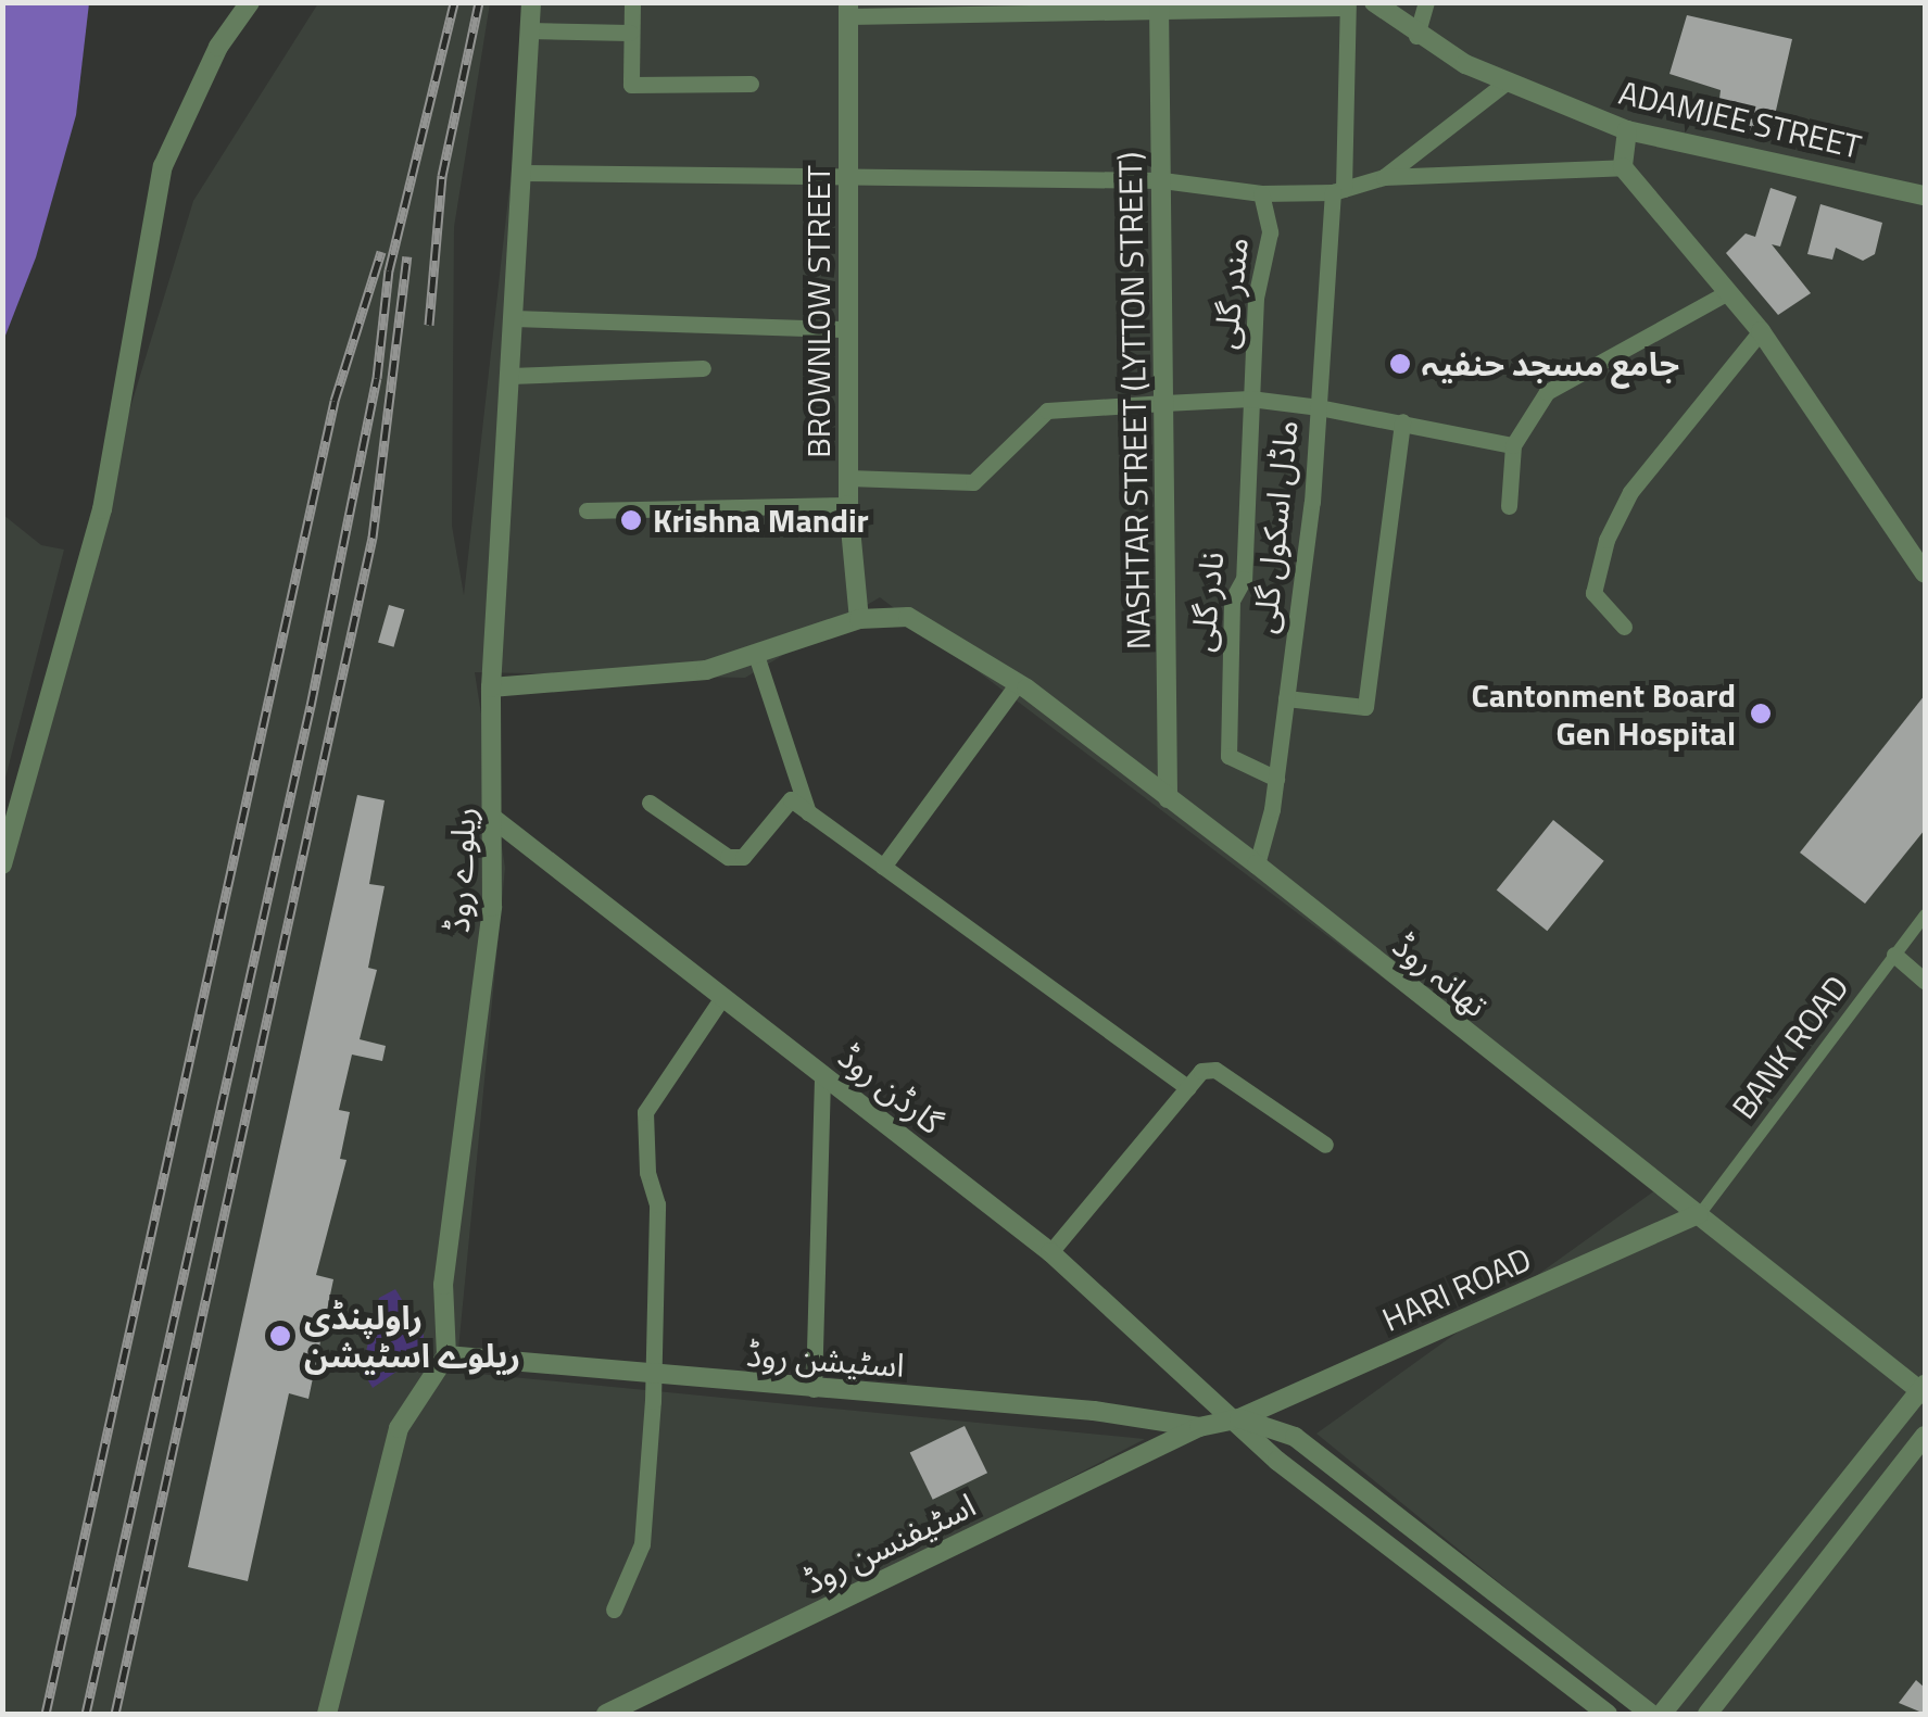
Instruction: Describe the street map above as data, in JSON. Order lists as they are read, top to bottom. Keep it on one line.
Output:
{"streets":{"street":["ADAMJEE STREET","مندر گلی","BROWNLOW STREET","NASHTAR STREET (LYTTON STREET)","ماڈل اسکول گلی","نادر گلی","ریلوے روڈ","تھانہ روڈ","BANK ROAD","گارڈن روڈ","HARI ROAD","اسٹیشن روڈ","اسٹیفنسن روڈ"]},"crossings":[["مندر گلی","نادر گلی"],["BROWNLOW STREET","تھانہ روڈ"],["NASHTAR STREET (LYTTON STREET)","تھانہ روڈ"],["ماڈل اسکول گلی","نادر گلی"],["ماڈل اسکول گلی","تھانہ روڈ"],["ریلوے روڈ","گارڈن روڈ"],["ریلوے روڈ","اسٹیشن روڈ"],["تھانہ روڈ","BANK ROAD"],["تھانہ روڈ","HARI ROAD"],["BANK ROAD","HARI ROAD"],["گارڈن روڈ","HARI ROAD"],["HARI ROAD","اسٹیشن روڈ"],["HARI ROAD","اسٹیفنسن روڈ"],["اسٹیشن روڈ","اسٹیفنسن روڈ"]],"places":["جامع مسجد حنفیہ","Krishna Mandir","Cantonment Board Gen Hospital","راولپنڈی ریلوے اسٹیشن"]}
